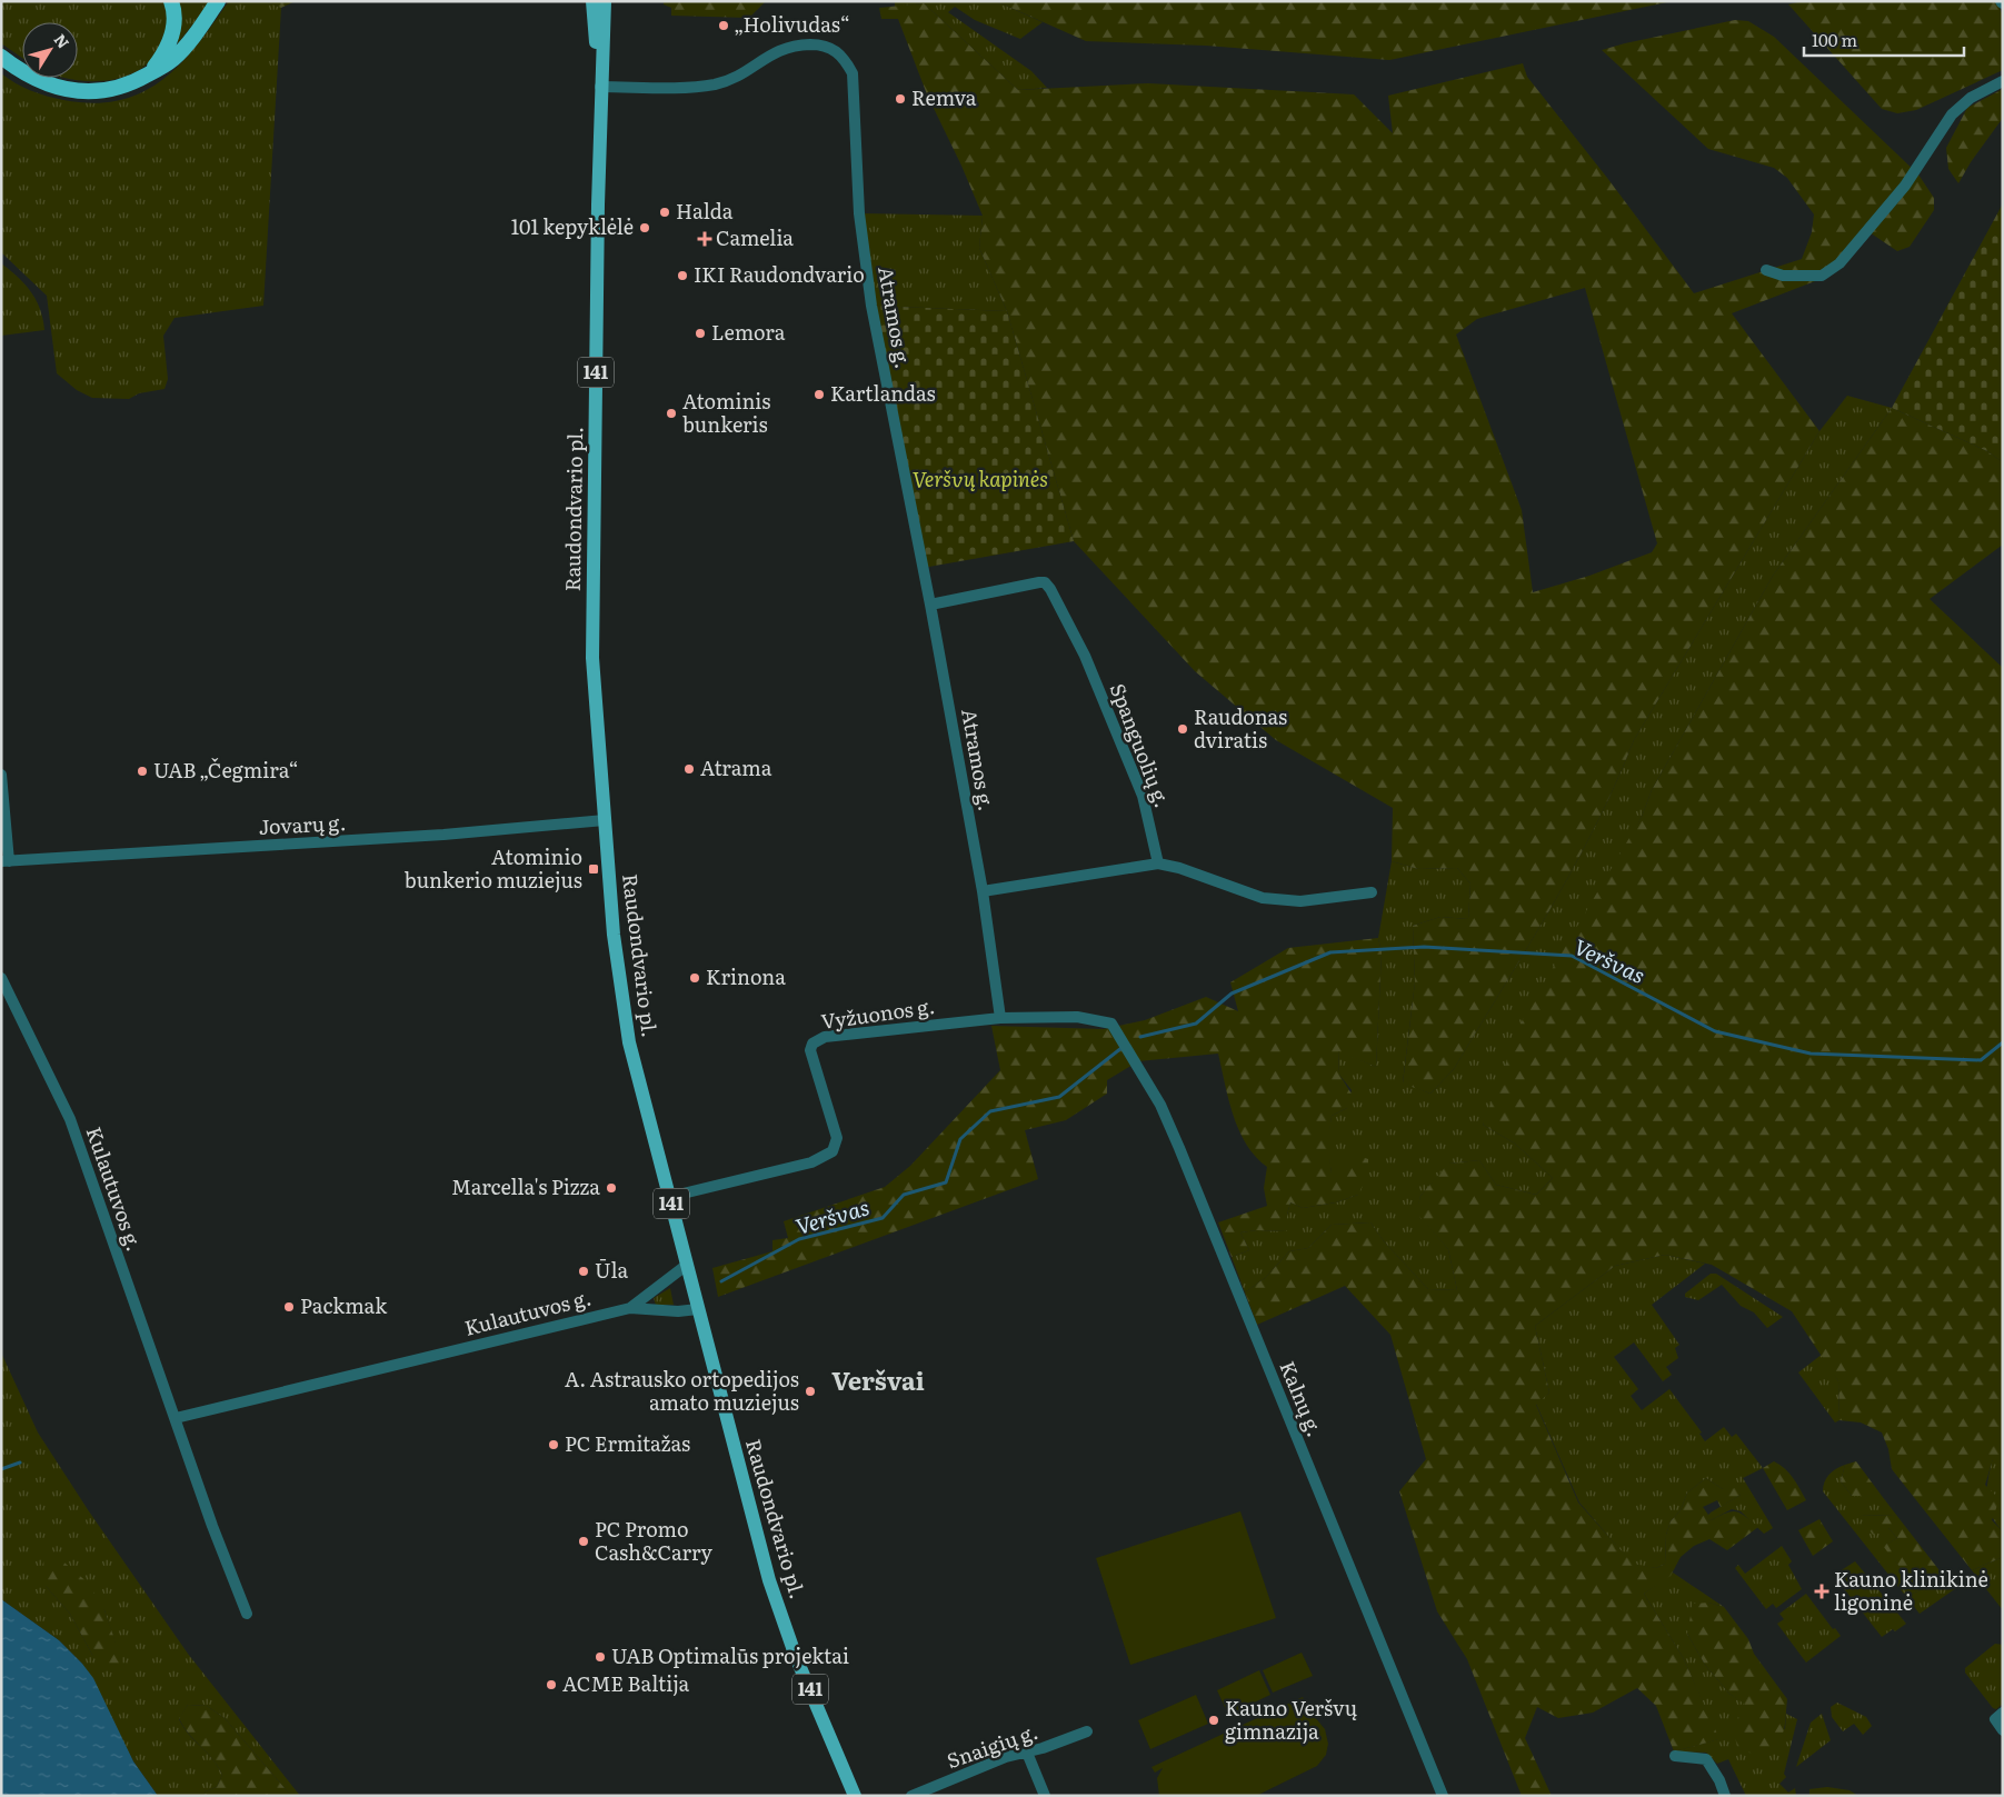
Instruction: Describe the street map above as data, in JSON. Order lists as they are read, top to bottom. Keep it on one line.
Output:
{"streets":{"main road":["141","Raudondvario pl."],"street":["Atramos g.","Spanguolių g.","Jovarų g.","Vyžuonos g.","Kulautuvos g.","Kalnų g.","Snaigių g."]},"crossings":[["Atramos g.","Raudondvario pl."],["Atramos g.","Spanguolių g."],["Atramos g.","Vyžuonos g."],["Atramos g.","Kalnų g."],["Raudondvario pl.","Jovarų g."],["Raudondvario pl.","Vyžuonos g."],["Raudondvario pl.","Kulautuvos g."],["Vyžuonos g.","Kalnų g."]],"districts":["Veršvai"],"water":["Veršvas"],"parks":["Veršvų kapinės"],"places":{"other":["„Holivudas“","Remva","Halda","101 kepyklėlė","IKI Raudondvario","Lemora","Kartlandas","Atominis bunkeris","Raudonas dviratis","Atrama","UAB „Čegmira“","Krinona","Marcella's Pizza","Ūla","Packmak","A. Astrausko ortopedijos amato muziejus","PC Ermitažas","PC Promo Cash&Carry","UAB Optimalūs projektai","ACME Baltija","Kauno Veršvų gimnazija"],"health":["Camelia","Kauno klinikinė ligoninė"],"transit":["Atominio bunkerio muziejus"]},"scale_bar":"100 m","north":"top right"}
